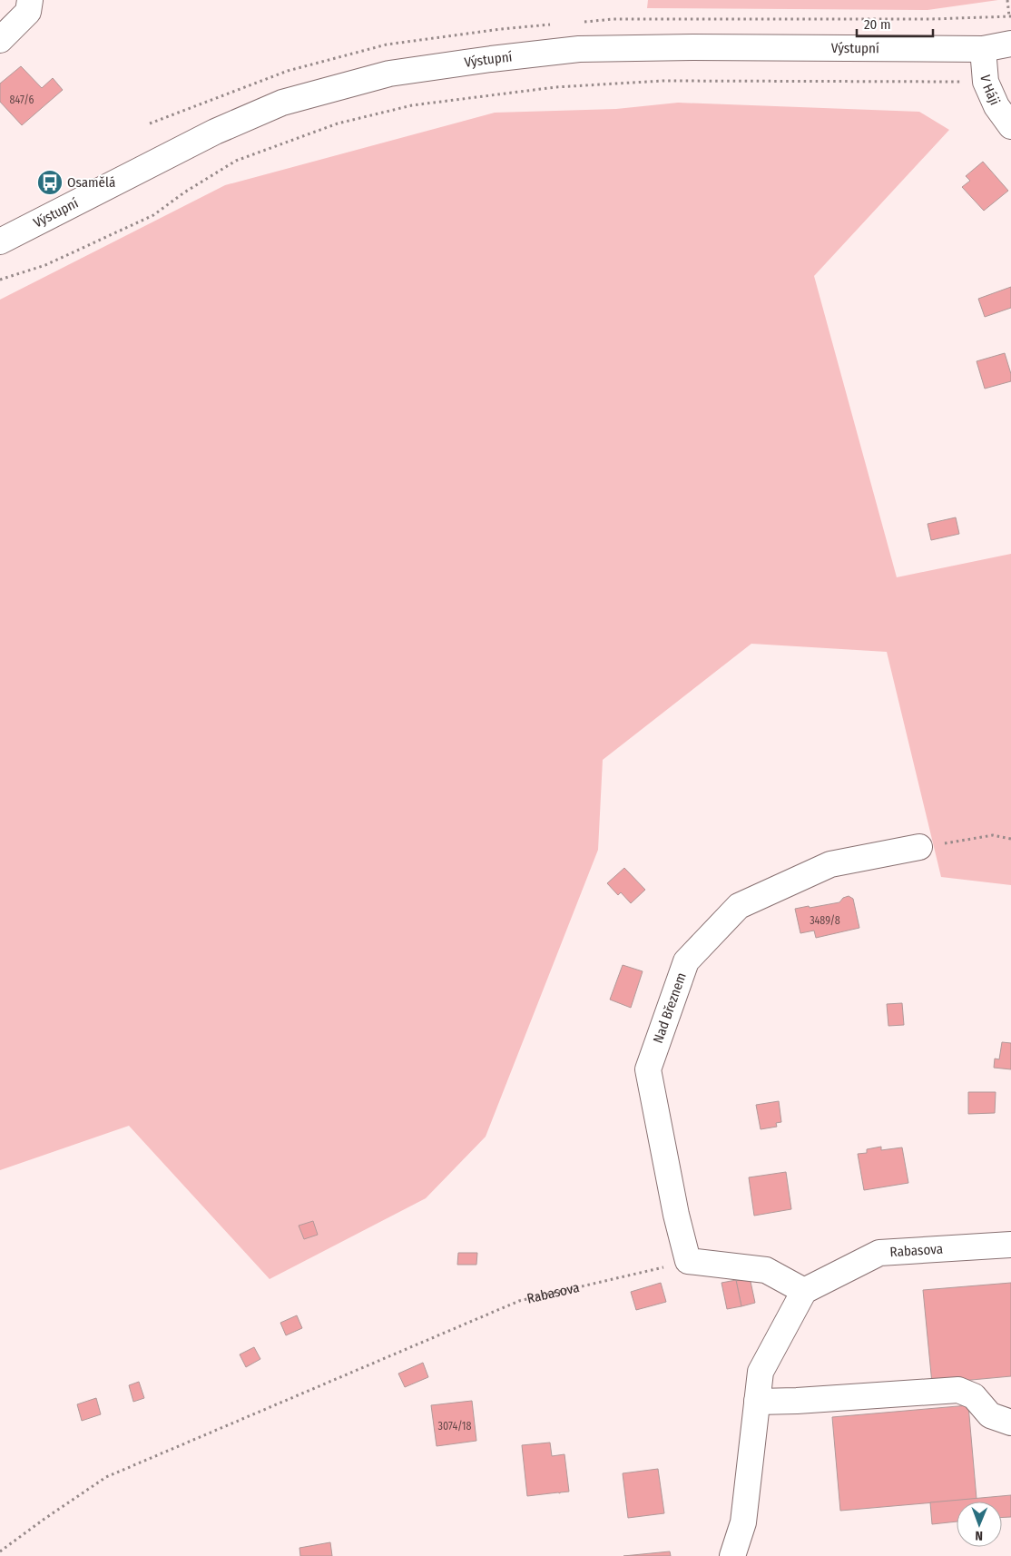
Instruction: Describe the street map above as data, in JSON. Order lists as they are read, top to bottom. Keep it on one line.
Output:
{"streets":{"street":["Výstupní","V Háji","Nad Březnem","Rabasova"]},"crossings":[["Výstupní","V Háji"],["Nad Březnem","Rabasova"]],"places":{"bus stop":["Osamělá"]},"house_numbers":["847/6","3489/8","3074/18"],"scale_bar":"20 m","north":"bottom"}
